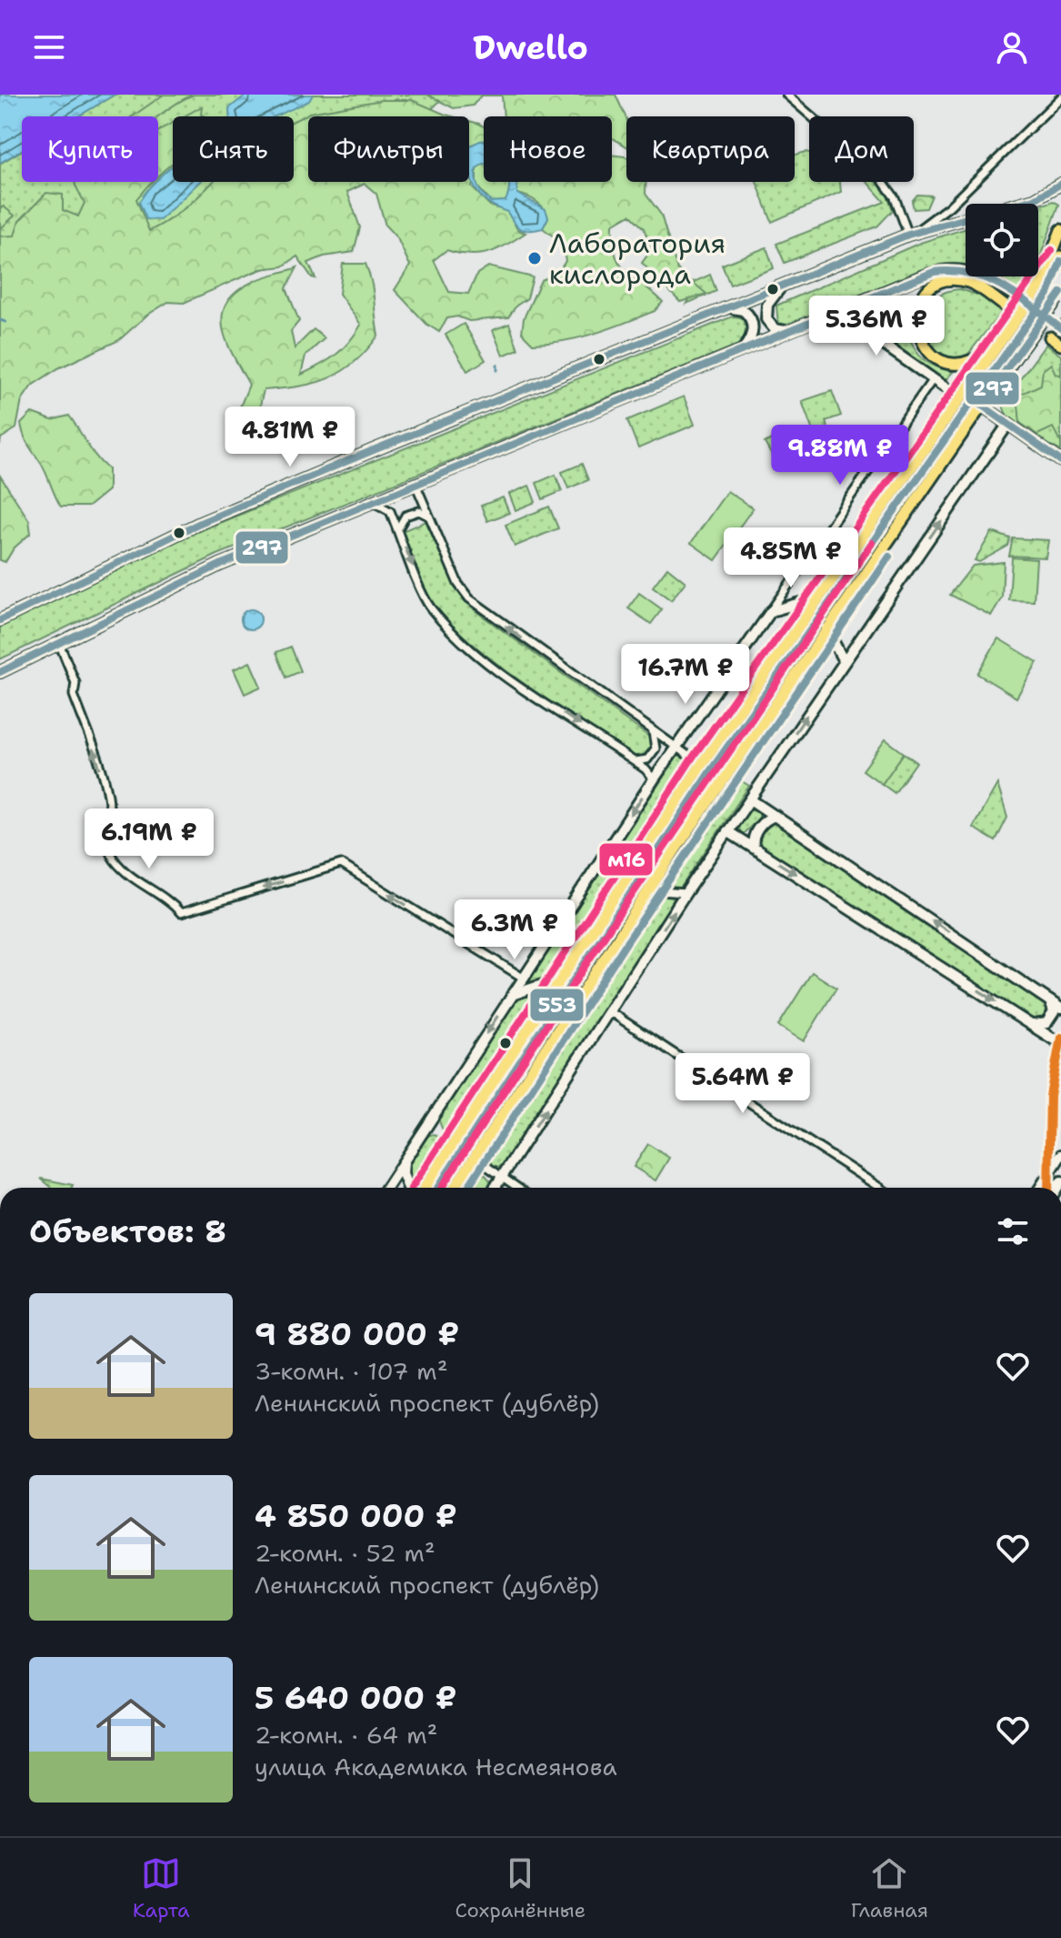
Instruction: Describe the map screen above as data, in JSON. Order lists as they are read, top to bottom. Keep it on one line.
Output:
{"places":["Лаборатория кислорода"],"lines":["transit line 297","transit line м16","transit line 553"],"page":{"header":"Dwello","chip":["Купить","Снять","Фильтры","Новое","Квартира","Дом"],"price":["5.36M ₽","4.81M ₽","9.88M ₽","4.85M ₽","16.7M ₽","6.19M ₽","6.3M ₽","5.64M ₽"],"heading":"Объектов: 8","list":[{"name":"9 880 000 ₽","note":"3-комн. · 107 m² · Ленинский проспект (дублёр)"},{"name":"4 850 000 ₽","note":"2-комн. · 52 m² · Ленинский проспект (дублёр)"},{"name":"5 640 000 ₽","note":"2-комн. · 64 m² · улица Академика Несмеянова"}],"tabs":["Карта","Сохранённые","Главная"]}}
